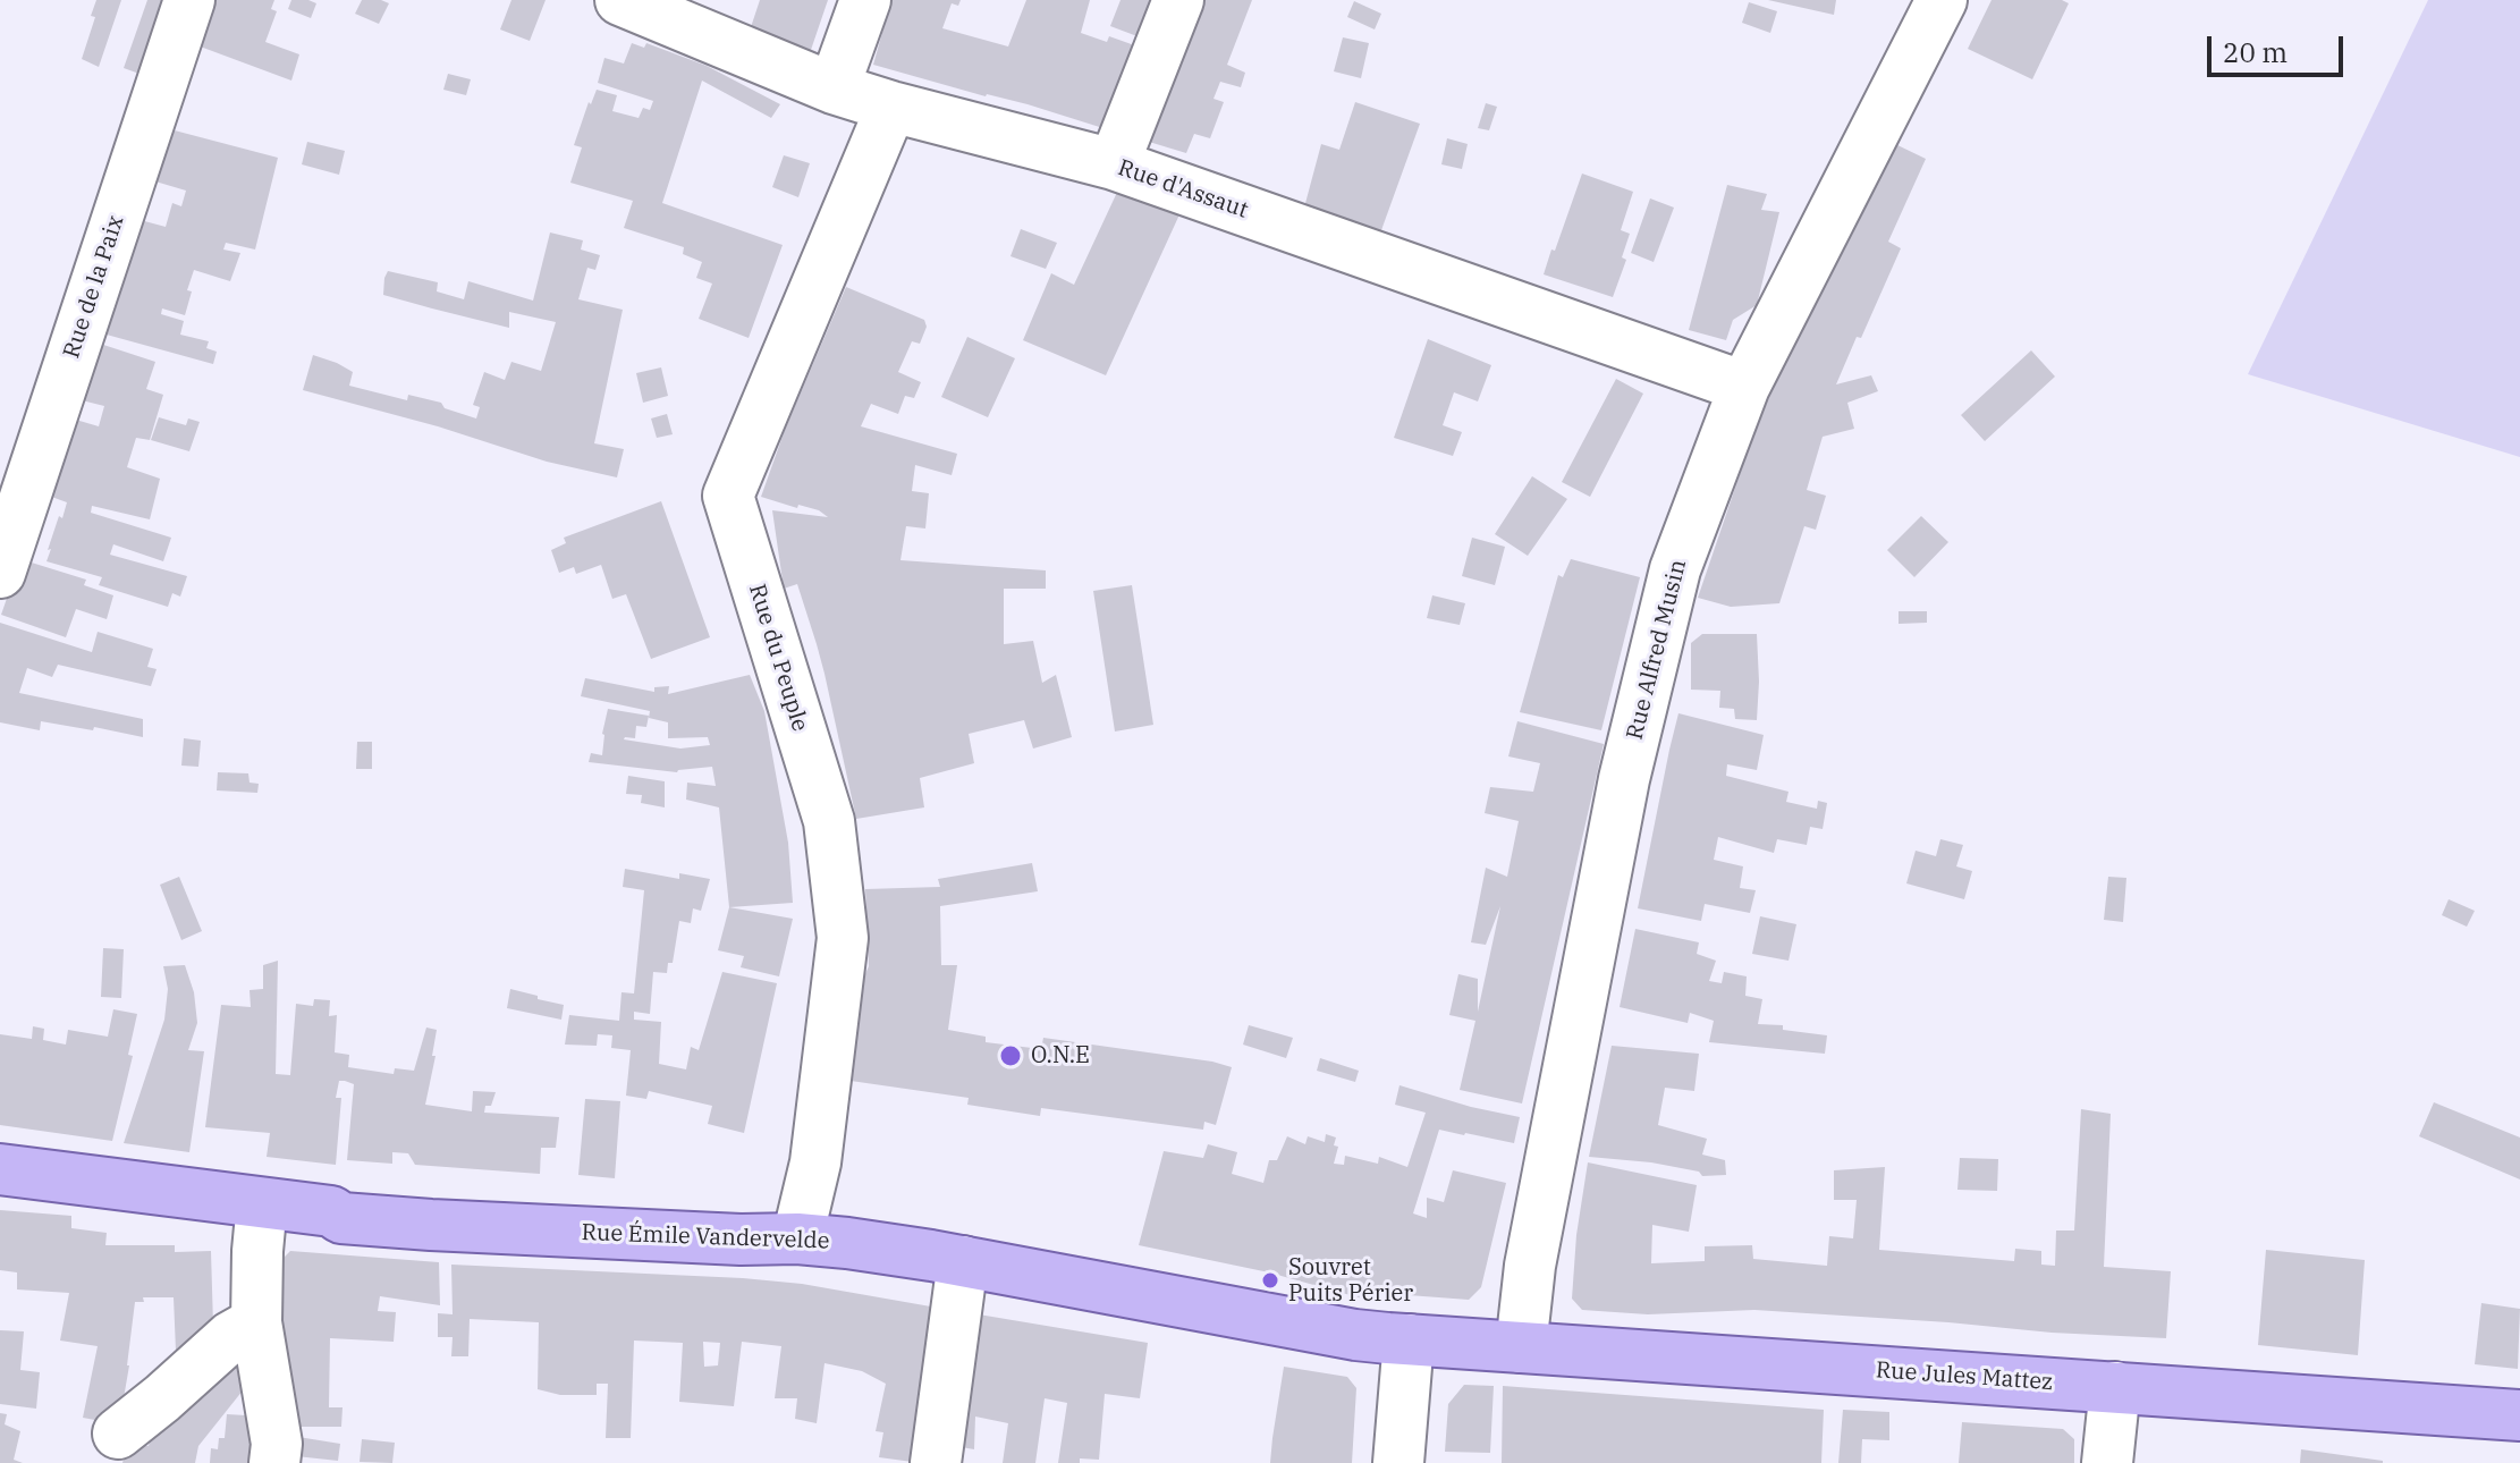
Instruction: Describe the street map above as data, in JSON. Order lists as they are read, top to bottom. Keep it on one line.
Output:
{"streets":{"main road":["Rue Émile Vandervelde","Rue Jules Mattez"],"street":["Rue d'Assaut","Rue de la Paix","Rue Alfred Musin","Rue du Peuple"]},"crossings":[["Rue d'Assaut","Rue Alfred Musin"],["Rue d'Assaut","Rue du Peuple"],["Rue Alfred Musin","Rue Jules Mattez"],["Rue du Peuple","Rue Émile Vandervelde"],["Rue Émile Vandervelde","Rue Jules Mattez"]],"places":["O.N.E","Souvret Puits Périer"],"scale_bar":"20 m"}
